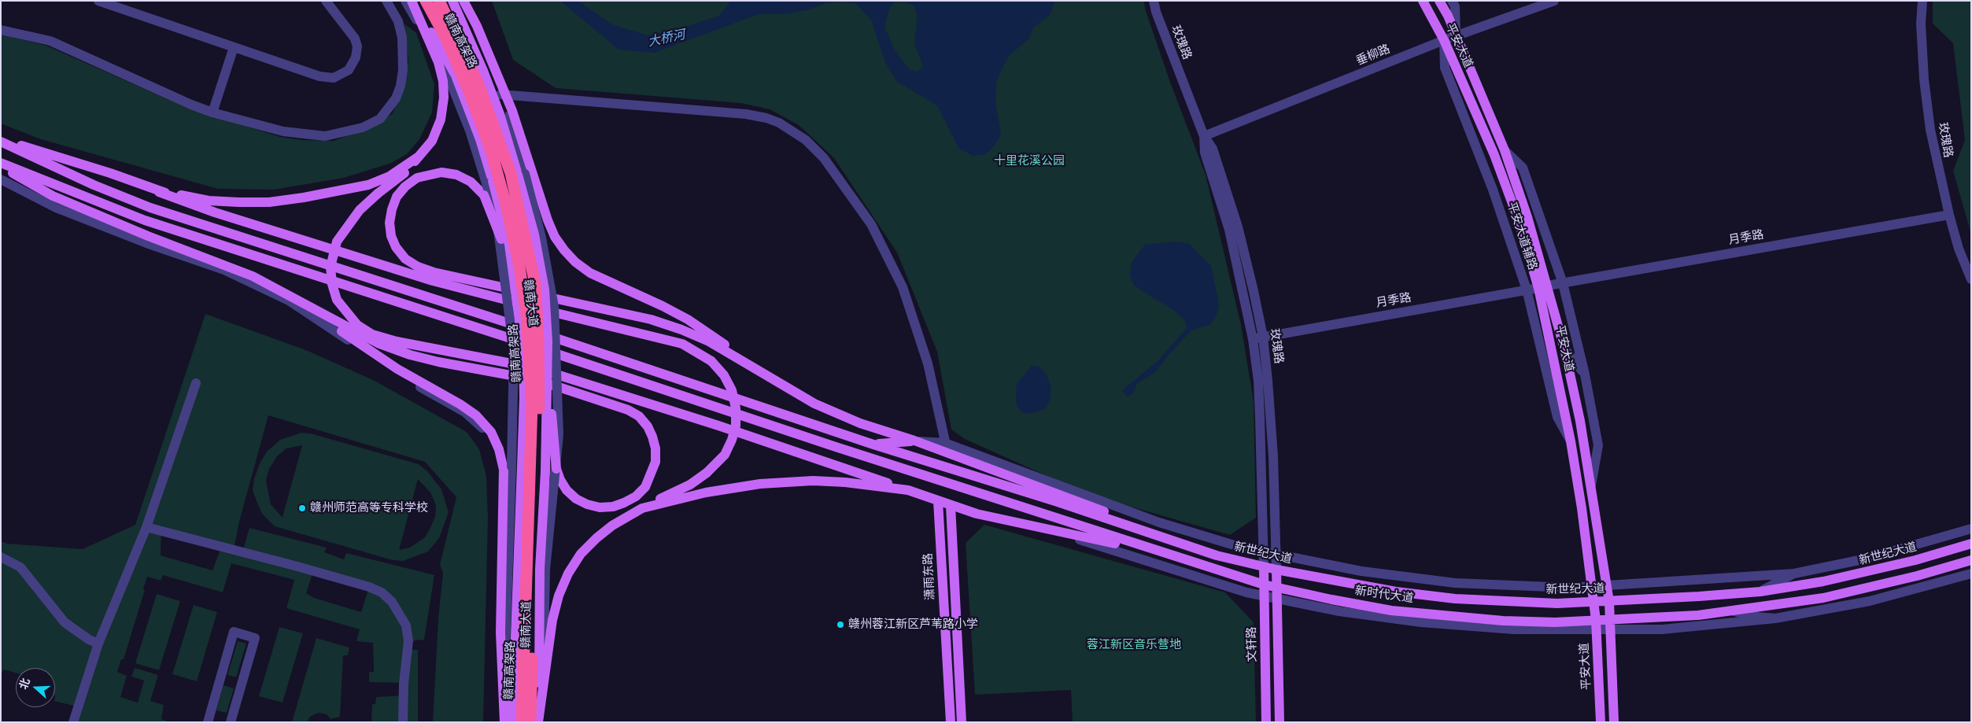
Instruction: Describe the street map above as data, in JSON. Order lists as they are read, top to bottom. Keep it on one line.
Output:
{"streets":{"highway":["赣南高架路"],"main road":["平安大道","赣南大道","新世纪大道","潇雨东路","新时代大道","文轩路"],"street":["玫瑰路","垂柳路","平安大道辅路","月季路"]},"crossings":[["玫瑰路","垂柳路"],["玫瑰路","月季路"],["玫瑰路","新世纪大道"],["玫瑰路","文轩路"],["平安大道","垂柳路"],["平安大道","平安大道辅路"],["平安大道","月季路"],["平安大道","新世纪大道"],["平安大道","新时代大道"],["垂柳路","平安大道辅路"],["平安大道辅路","月季路"],["新世纪大道","文轩路"],["新时代大道","文轩路"]],"water":["大桥河"],"parks":["十里花溪公园","蓉江新区音乐营地"],"places":["赣州师范高等专科学校","赣州蓉江新区芦苇路小学"],"north":"left"}
